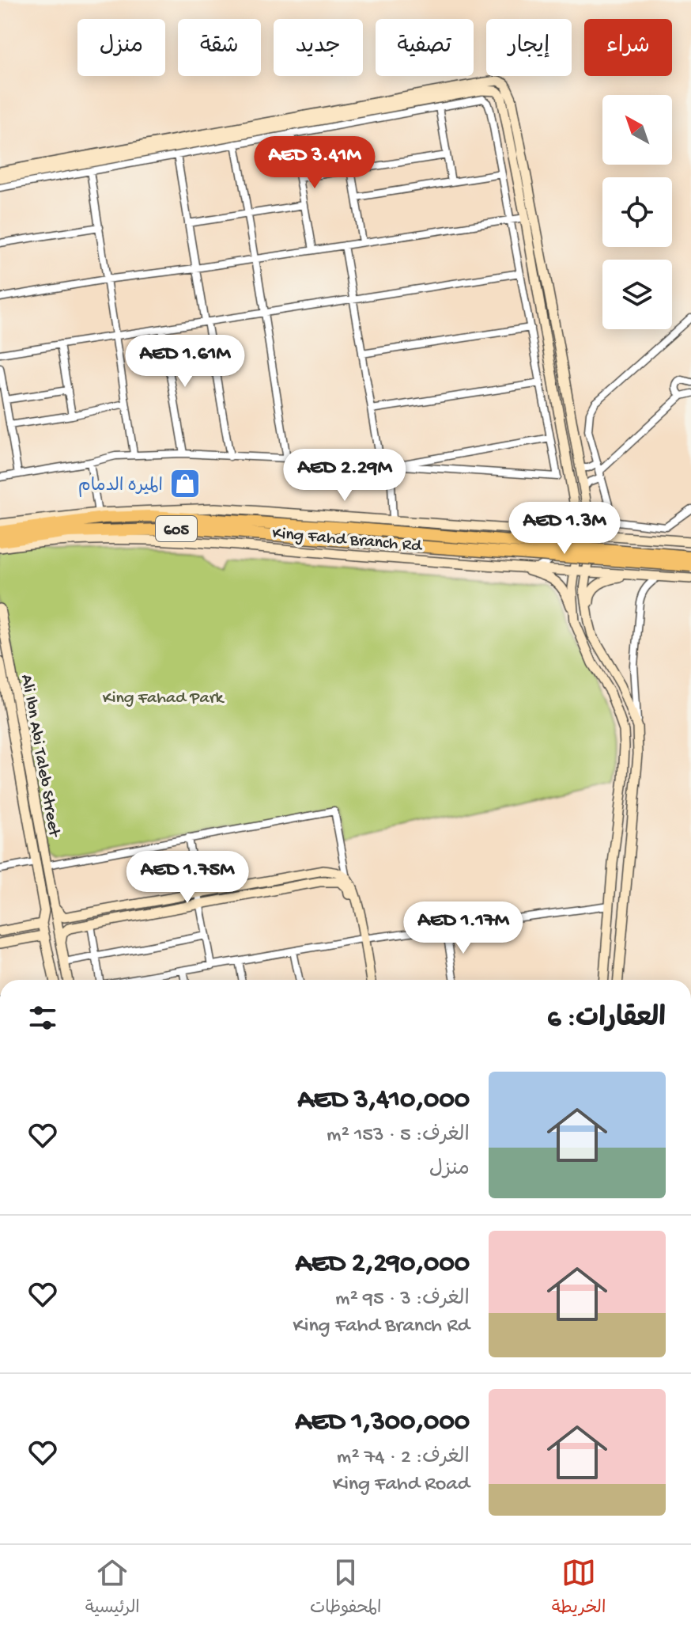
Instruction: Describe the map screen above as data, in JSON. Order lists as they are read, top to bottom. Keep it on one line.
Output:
{"streets":{"highway":["605"],"street":["King Fahd Branch Rd","Ali Ibn Abi Taleb Street"]},"parks":["King Fahad Park"],"places":{"shop":["الميره الدمام"]},"north":"top left","page":{"chip":["شراء","إيجار","تصفية","جديد","شقة","منزل"],"price":["AED 3.41M","AED 1.61M","AED 2.29M","AED 1.3M","AED 1.75M","AED 1.17M"],"heading":"العقارات: 6","list":[{"name":"AED 3,410,000","note":"الغرف: 5 · 153 m² · منزل"},{"name":"AED 2,290,000","note":"الغرف: 3 · 95 m² · King Fahd Branch Rd"},{"name":"AED 1,300,000","note":"الغرف: 2 · 74 m² · King Fahd Road"}],"tabs":["الخريطة","المحفوظات","الرئيسية"]}}
